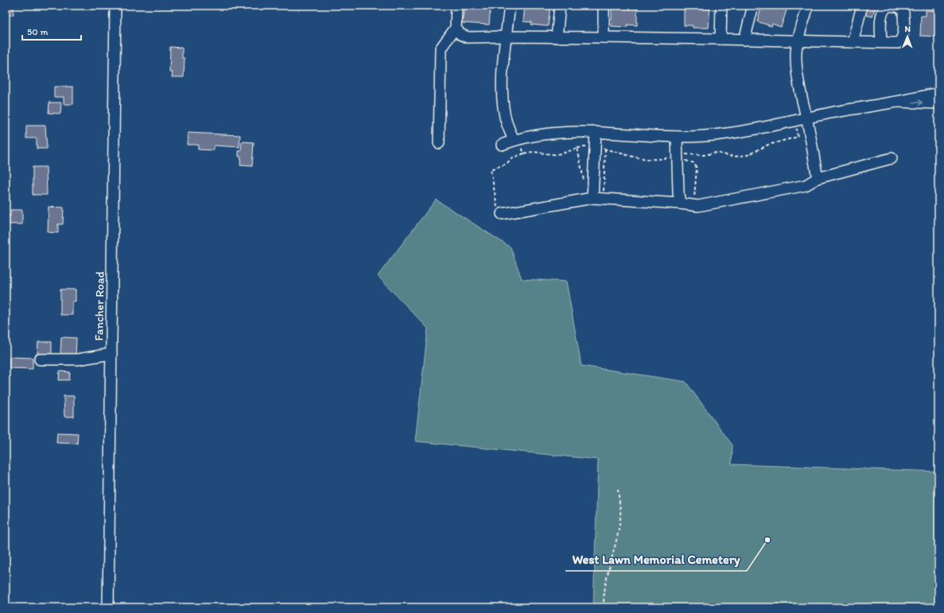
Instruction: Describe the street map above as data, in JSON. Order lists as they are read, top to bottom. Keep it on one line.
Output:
{"streets":{"street":["Fancher Road"]},"places":["West Lawn Memorial Cemetery"],"scale_bar":"50 m","north":"top"}
